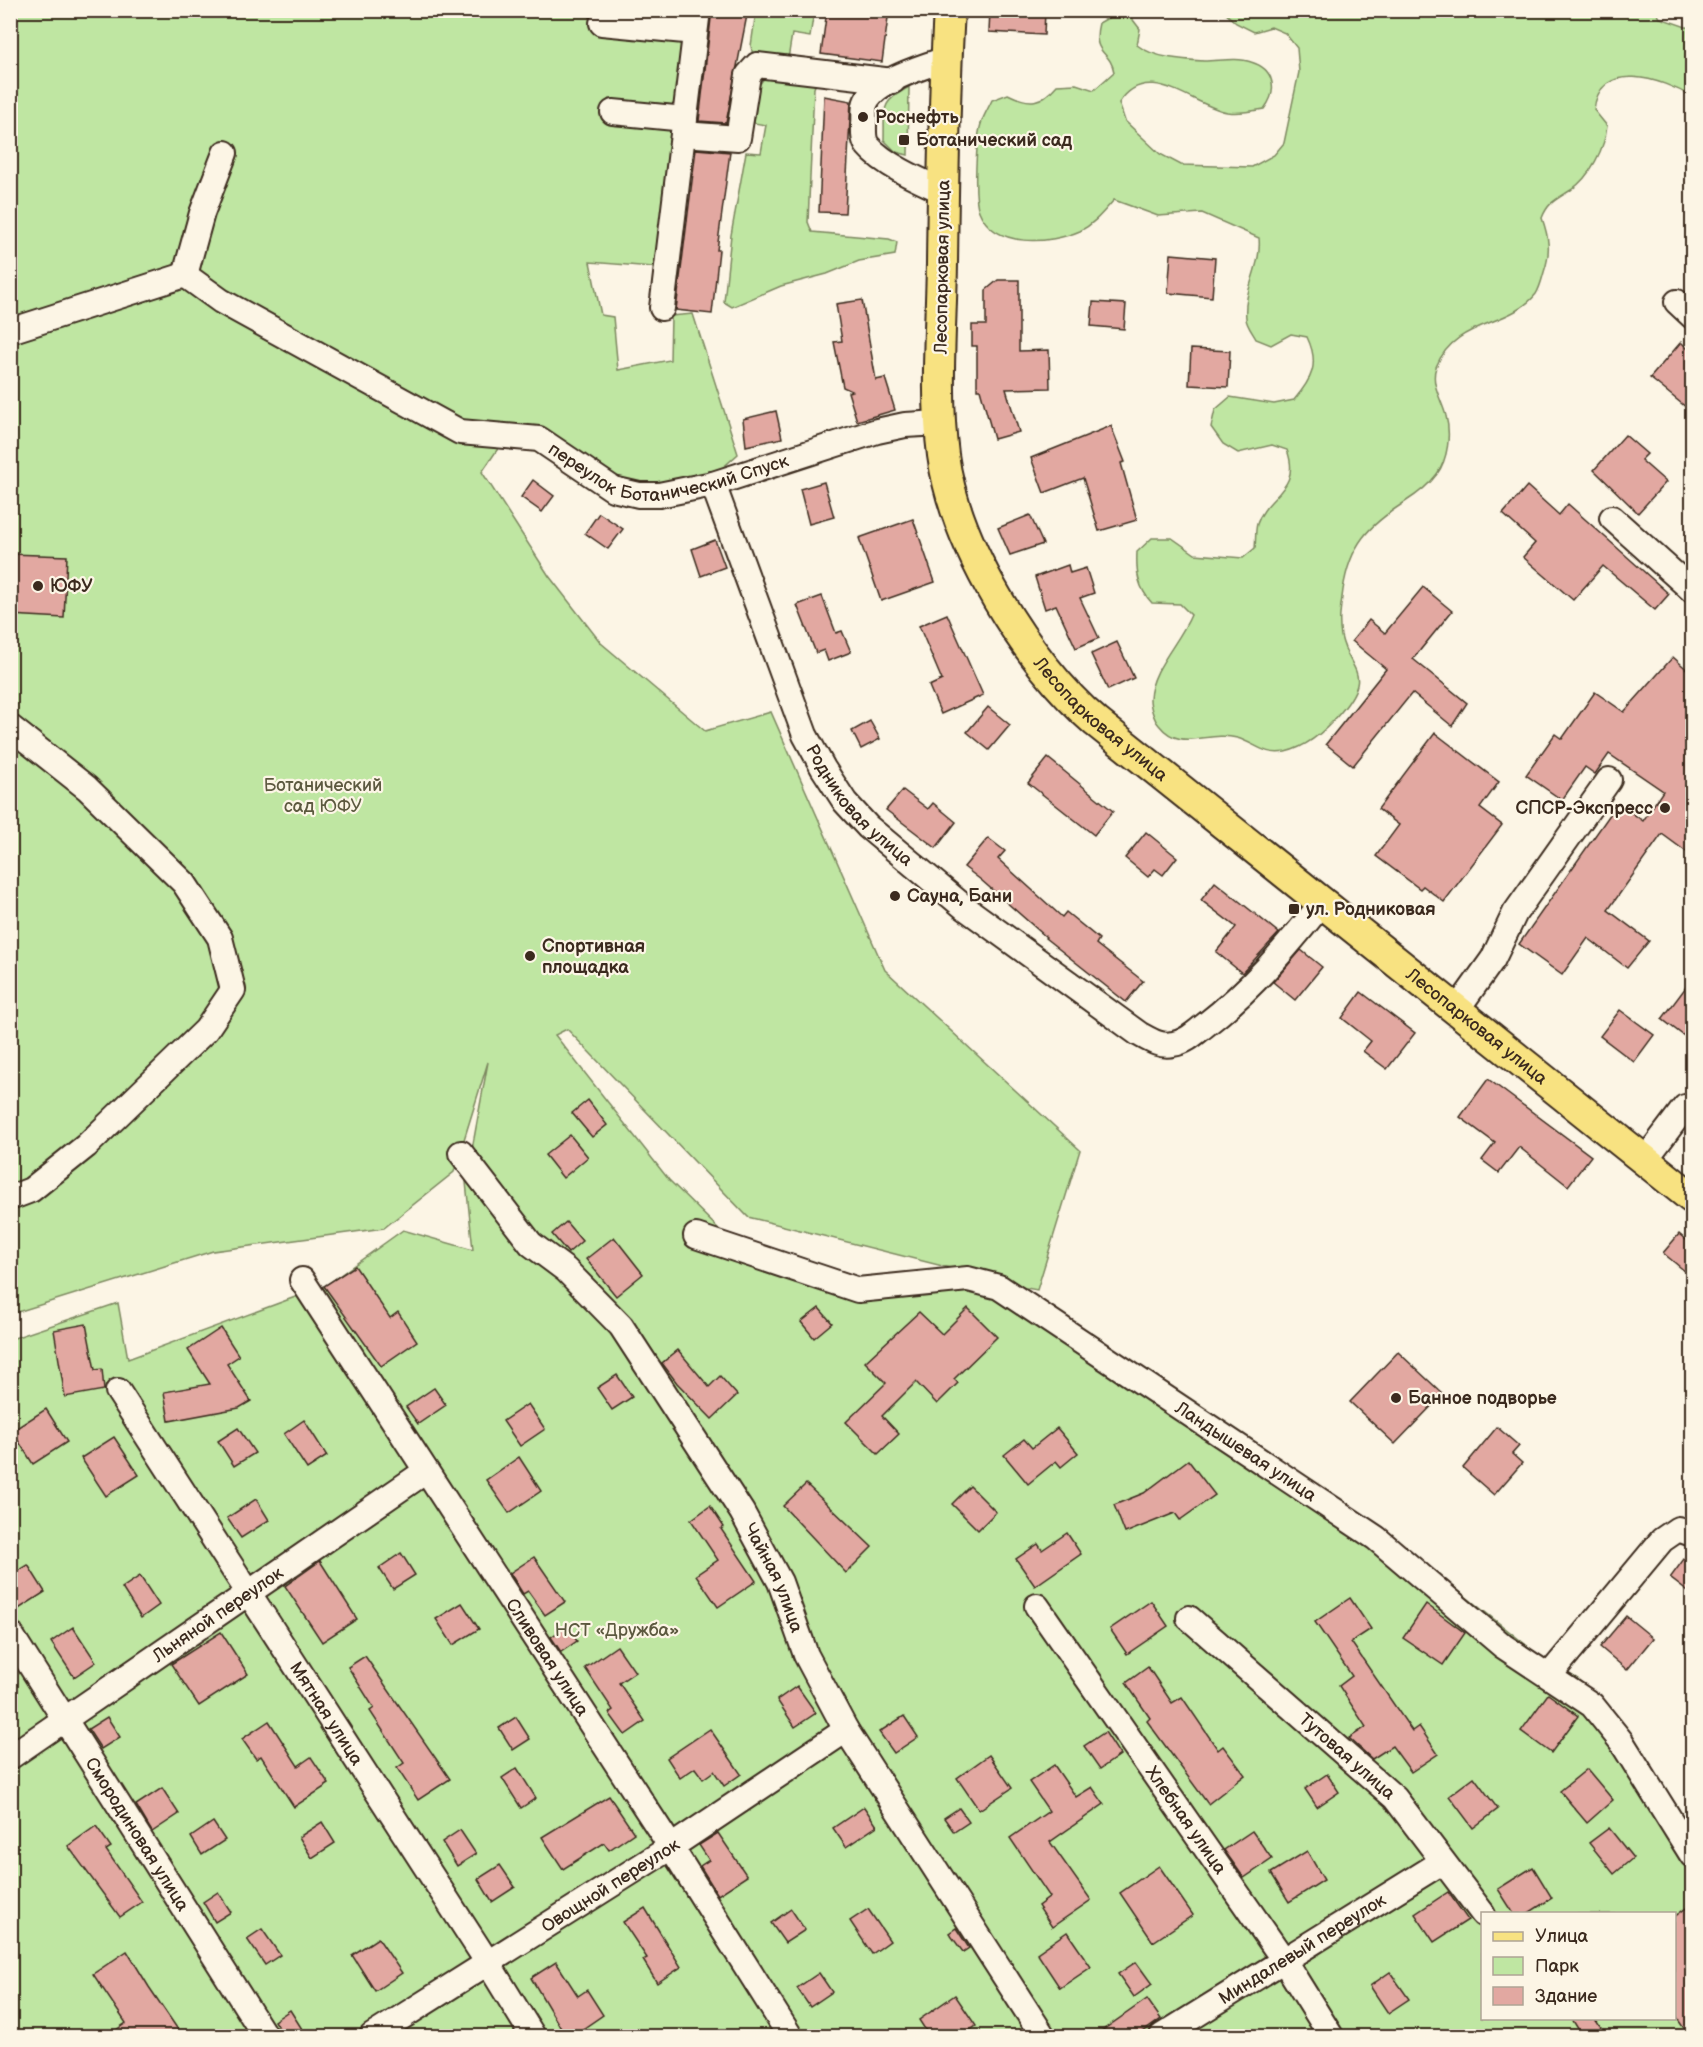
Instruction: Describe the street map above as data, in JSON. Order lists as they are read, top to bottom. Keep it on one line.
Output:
{"streets":{"main road":["Лесопарковая улица"],"street":["переулок Ботанический Спуск","Родниковая улица","Ландышевая улица","Чайная улица","Льняной переулок","Сливовая улица","Мятная улица","Тутовая улица","Хлебная улица","Смородиновая улица","Овощной переулок","Миндалевый переулок"]},"crossings":[["Лесопарковая улица","переулок Ботанический Спуск"],["Лесопарковая улица","Родниковая улица"],["переулок Ботанический Спуск","Родниковая улица"],["Чайная улица","Овощной переулок"],["Льняной переулок","Сливовая улица"],["Льняной переулок","Мятная улица"],["Льняной переулок","Смородиновая улица"],["Сливовая улица","Овощной переулок"],["Мятная улица","Овощной переулок"],["Тутовая улица","Миндалевый переулок"],["Хлебная улица","Миндалевый переулок"]],"parks":["Ботанический сад ЮФУ","НСТ «Дружба»"],"places":{"other":["Роснефть","ЮФУ","СПСР-Экспресс","Сауна, Бани","Спортивная площадка","Банное подворье"],"transit":["Ботанический сад","ул. Родниковая"]},"legend":["Улица","Парк","Здание"]}
